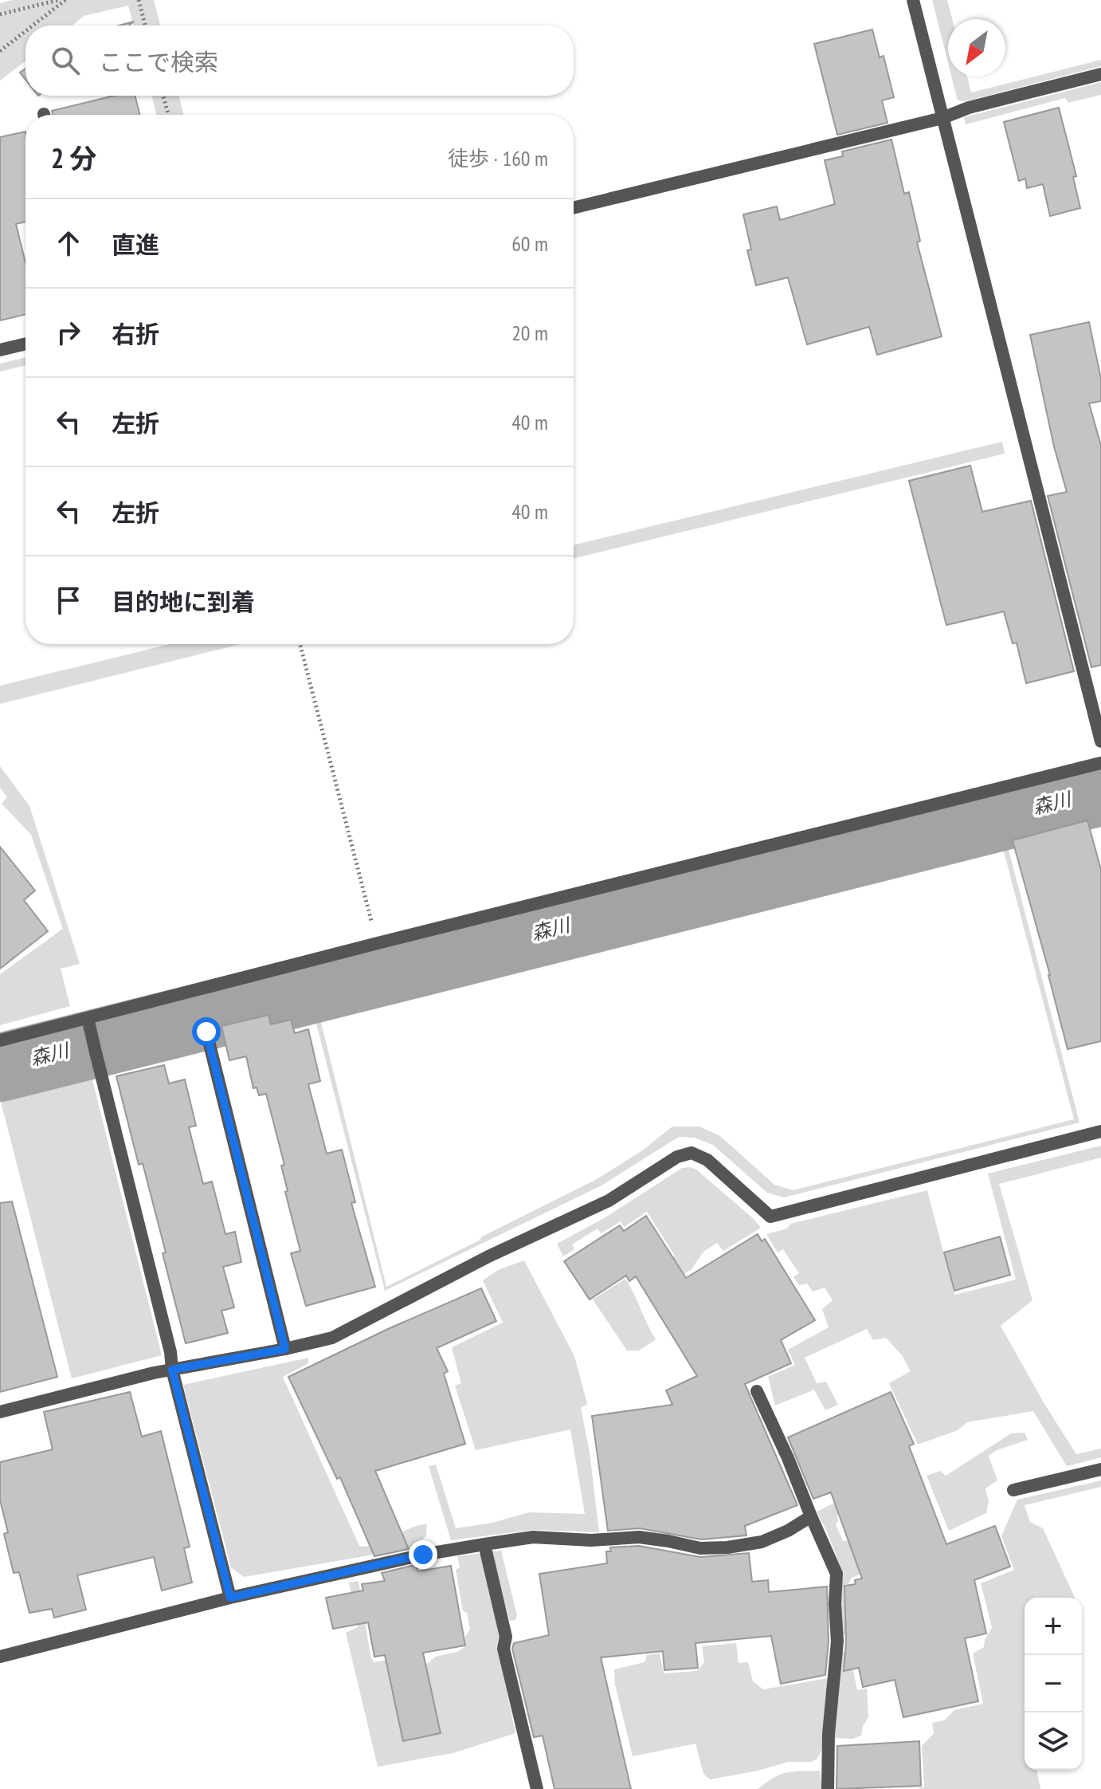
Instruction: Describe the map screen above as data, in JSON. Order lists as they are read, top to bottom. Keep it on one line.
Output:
{"water":["森川"],"north":"bottom left","page":{"search":"ここで検索","heading":["2 分","徒歩 · 160 m"],"list":[["直進","60 m"],["右折","20 m"],["左折","40 m"],["左折","40 m"],"目的地に到着"],"map_buttons":["+","−"]}}
